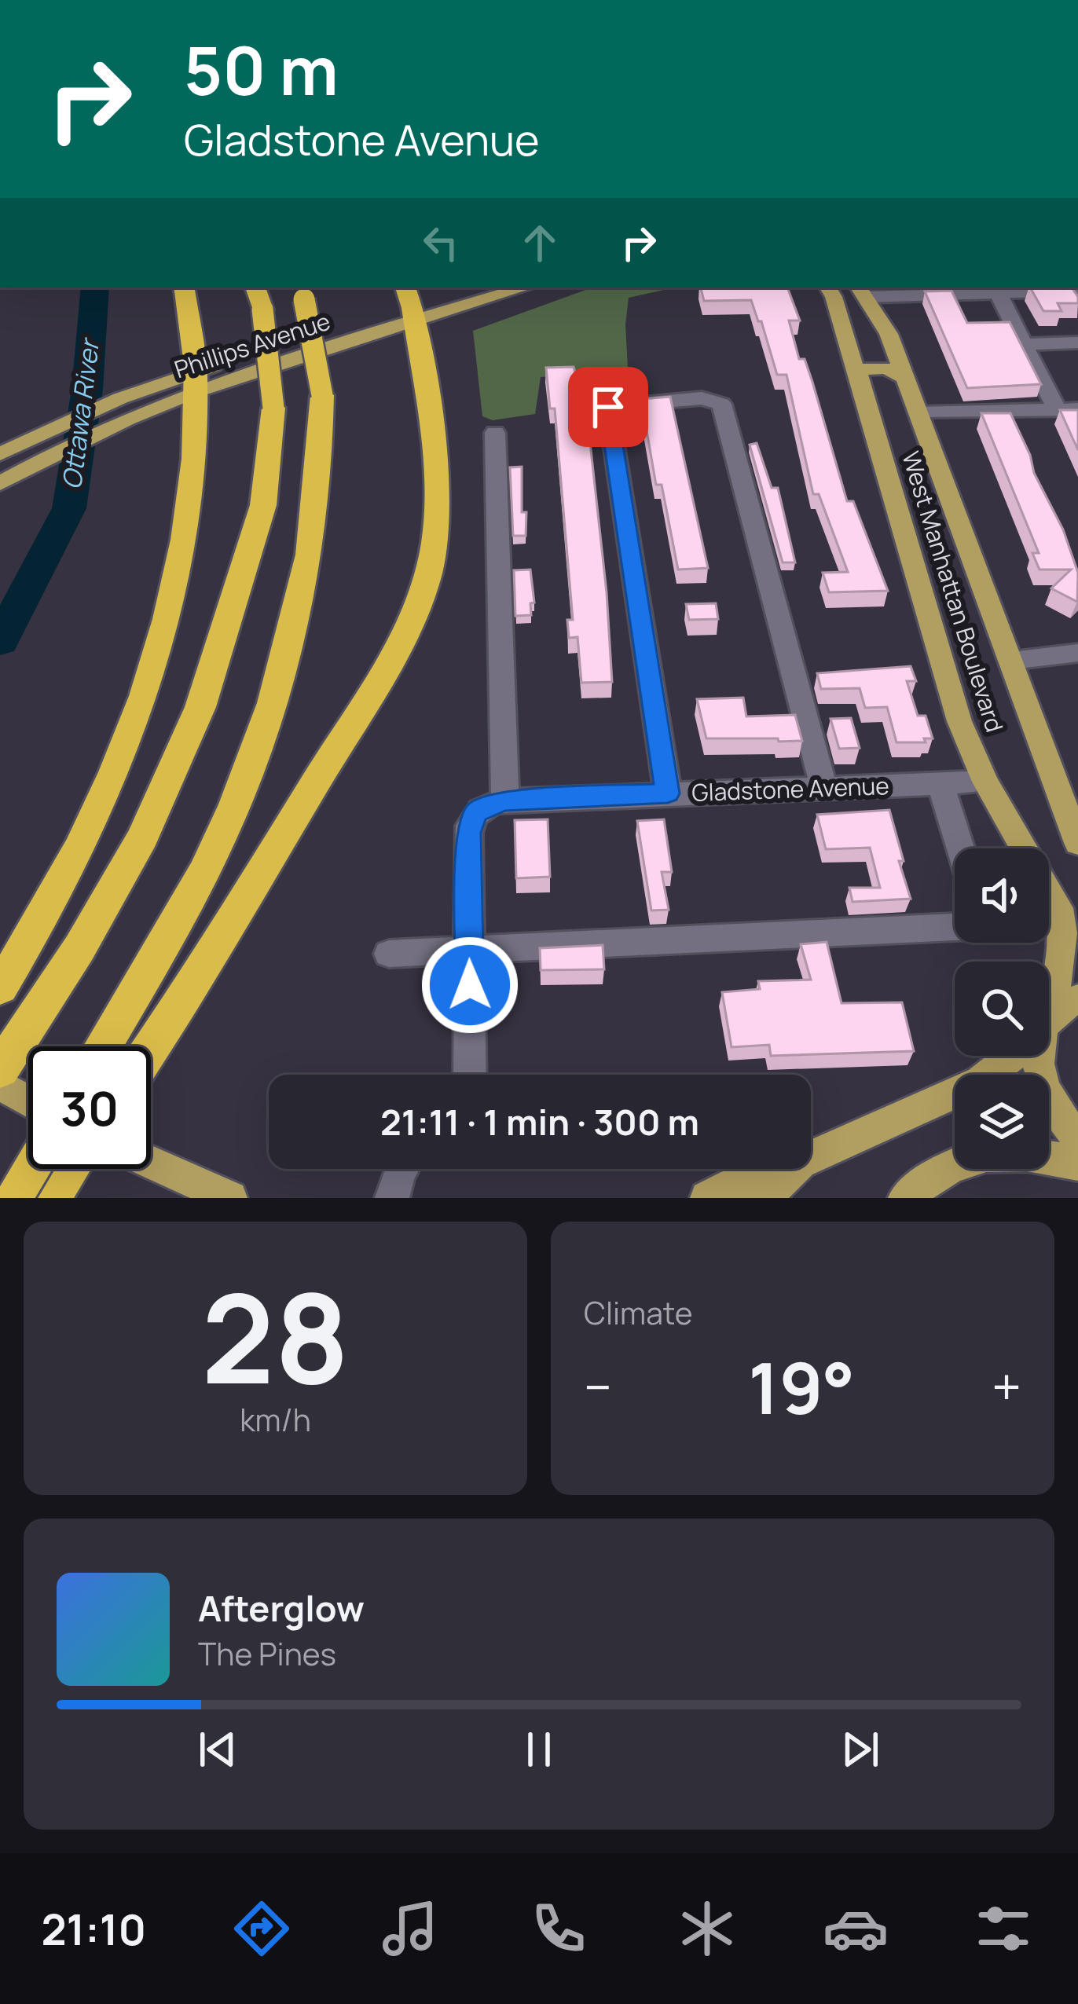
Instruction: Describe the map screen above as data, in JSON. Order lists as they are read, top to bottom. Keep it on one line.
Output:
{"streets":{"main road":["Phillips Avenue","West Manhattan Boulevard"],"street":["Gladstone Avenue"]},"crossings":[["West Manhattan Boulevard","Gladstone Avenue"]],"water":["Ottawa River"],"page":{"turn":["50 m","Gladstone Avenue"],"limit":"30","trip":"21:11 · 1 min · 300 m","tile":[["28","km/h"],"Climate"],"heat":["−","19°","+"],"song":["Afterglow","The Pines"],"tabs":"21:10"}}
